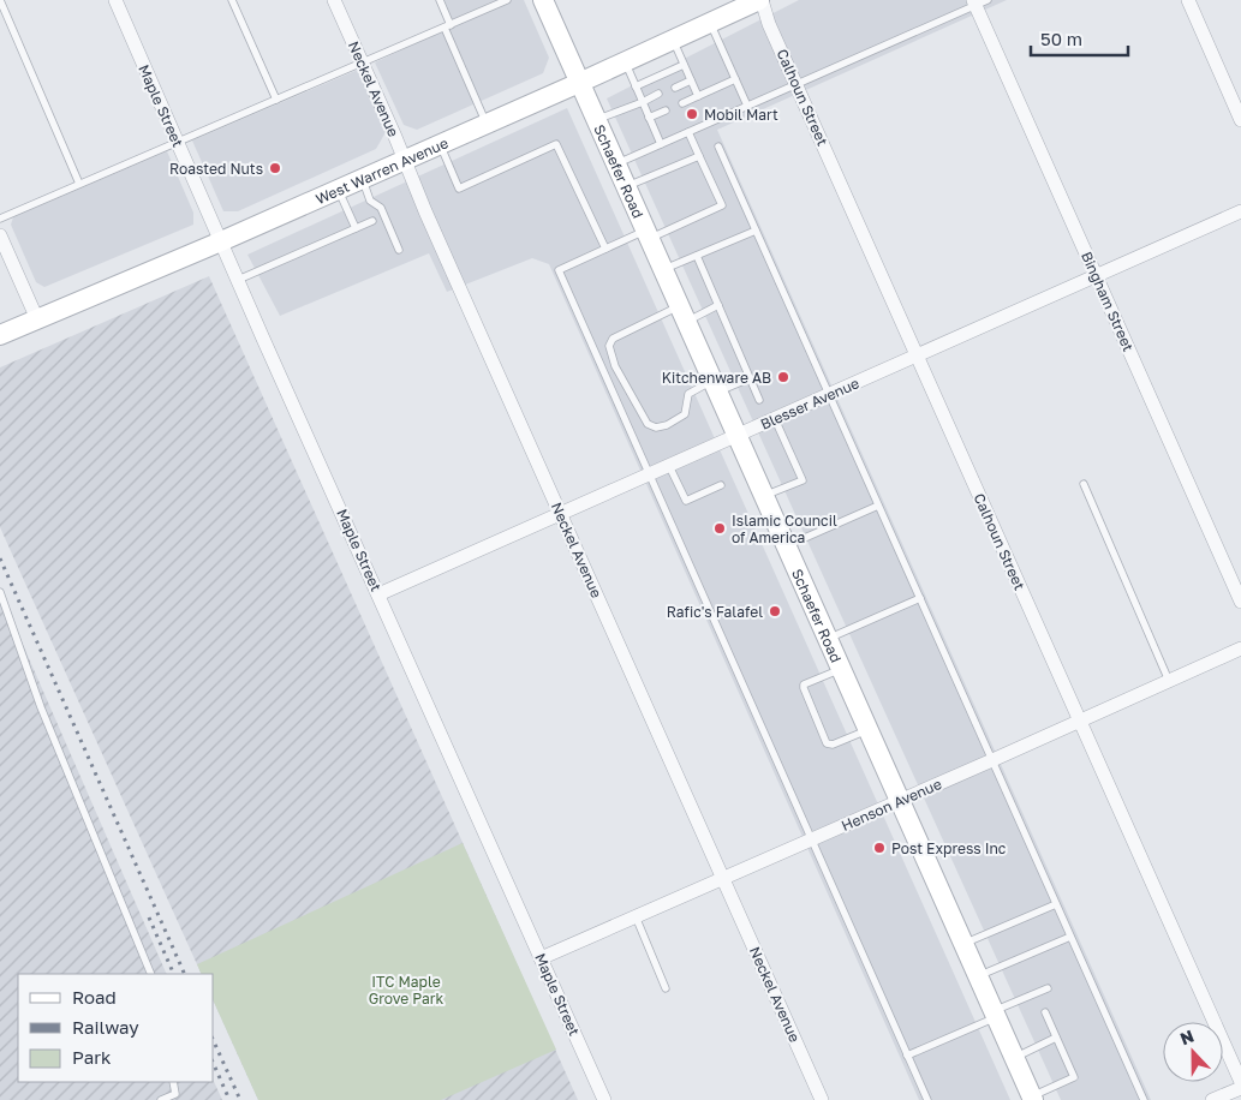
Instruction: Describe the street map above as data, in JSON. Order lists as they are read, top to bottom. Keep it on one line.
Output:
{"streets":{"main road":["West Warren Avenue","Schaefer Road"],"street":["Neckel Avenue","Calhoun Street","Maple Street","Bingham Street","Blesser Avenue","Henson Avenue"]},"crossings":[["Neckel Avenue","West Warren Avenue"],["Neckel Avenue","Blesser Avenue"],["Neckel Avenue","Henson Avenue"],["Calhoun Street","West Warren Avenue"],["Calhoun Street","Blesser Avenue"],["Calhoun Street","Henson Avenue"],["Maple Street","West Warren Avenue"],["Maple Street","Blesser Avenue"],["Maple Street","Henson Avenue"],["West Warren Avenue","Schaefer Road"],["Schaefer Road","Blesser Avenue"],["Schaefer Road","Henson Avenue"],["Bingham Street","Blesser Avenue"]],"parks":["ITC Maple Grove Park"],"places":["Mobil Mart","Roasted Nuts","Kitchenware AB","Islamic Council of America","Rafic's Falafel","Post Express Inc"],"legend":["Road","Railway","Park"],"scale_bar":"50 m","north":"top"}
